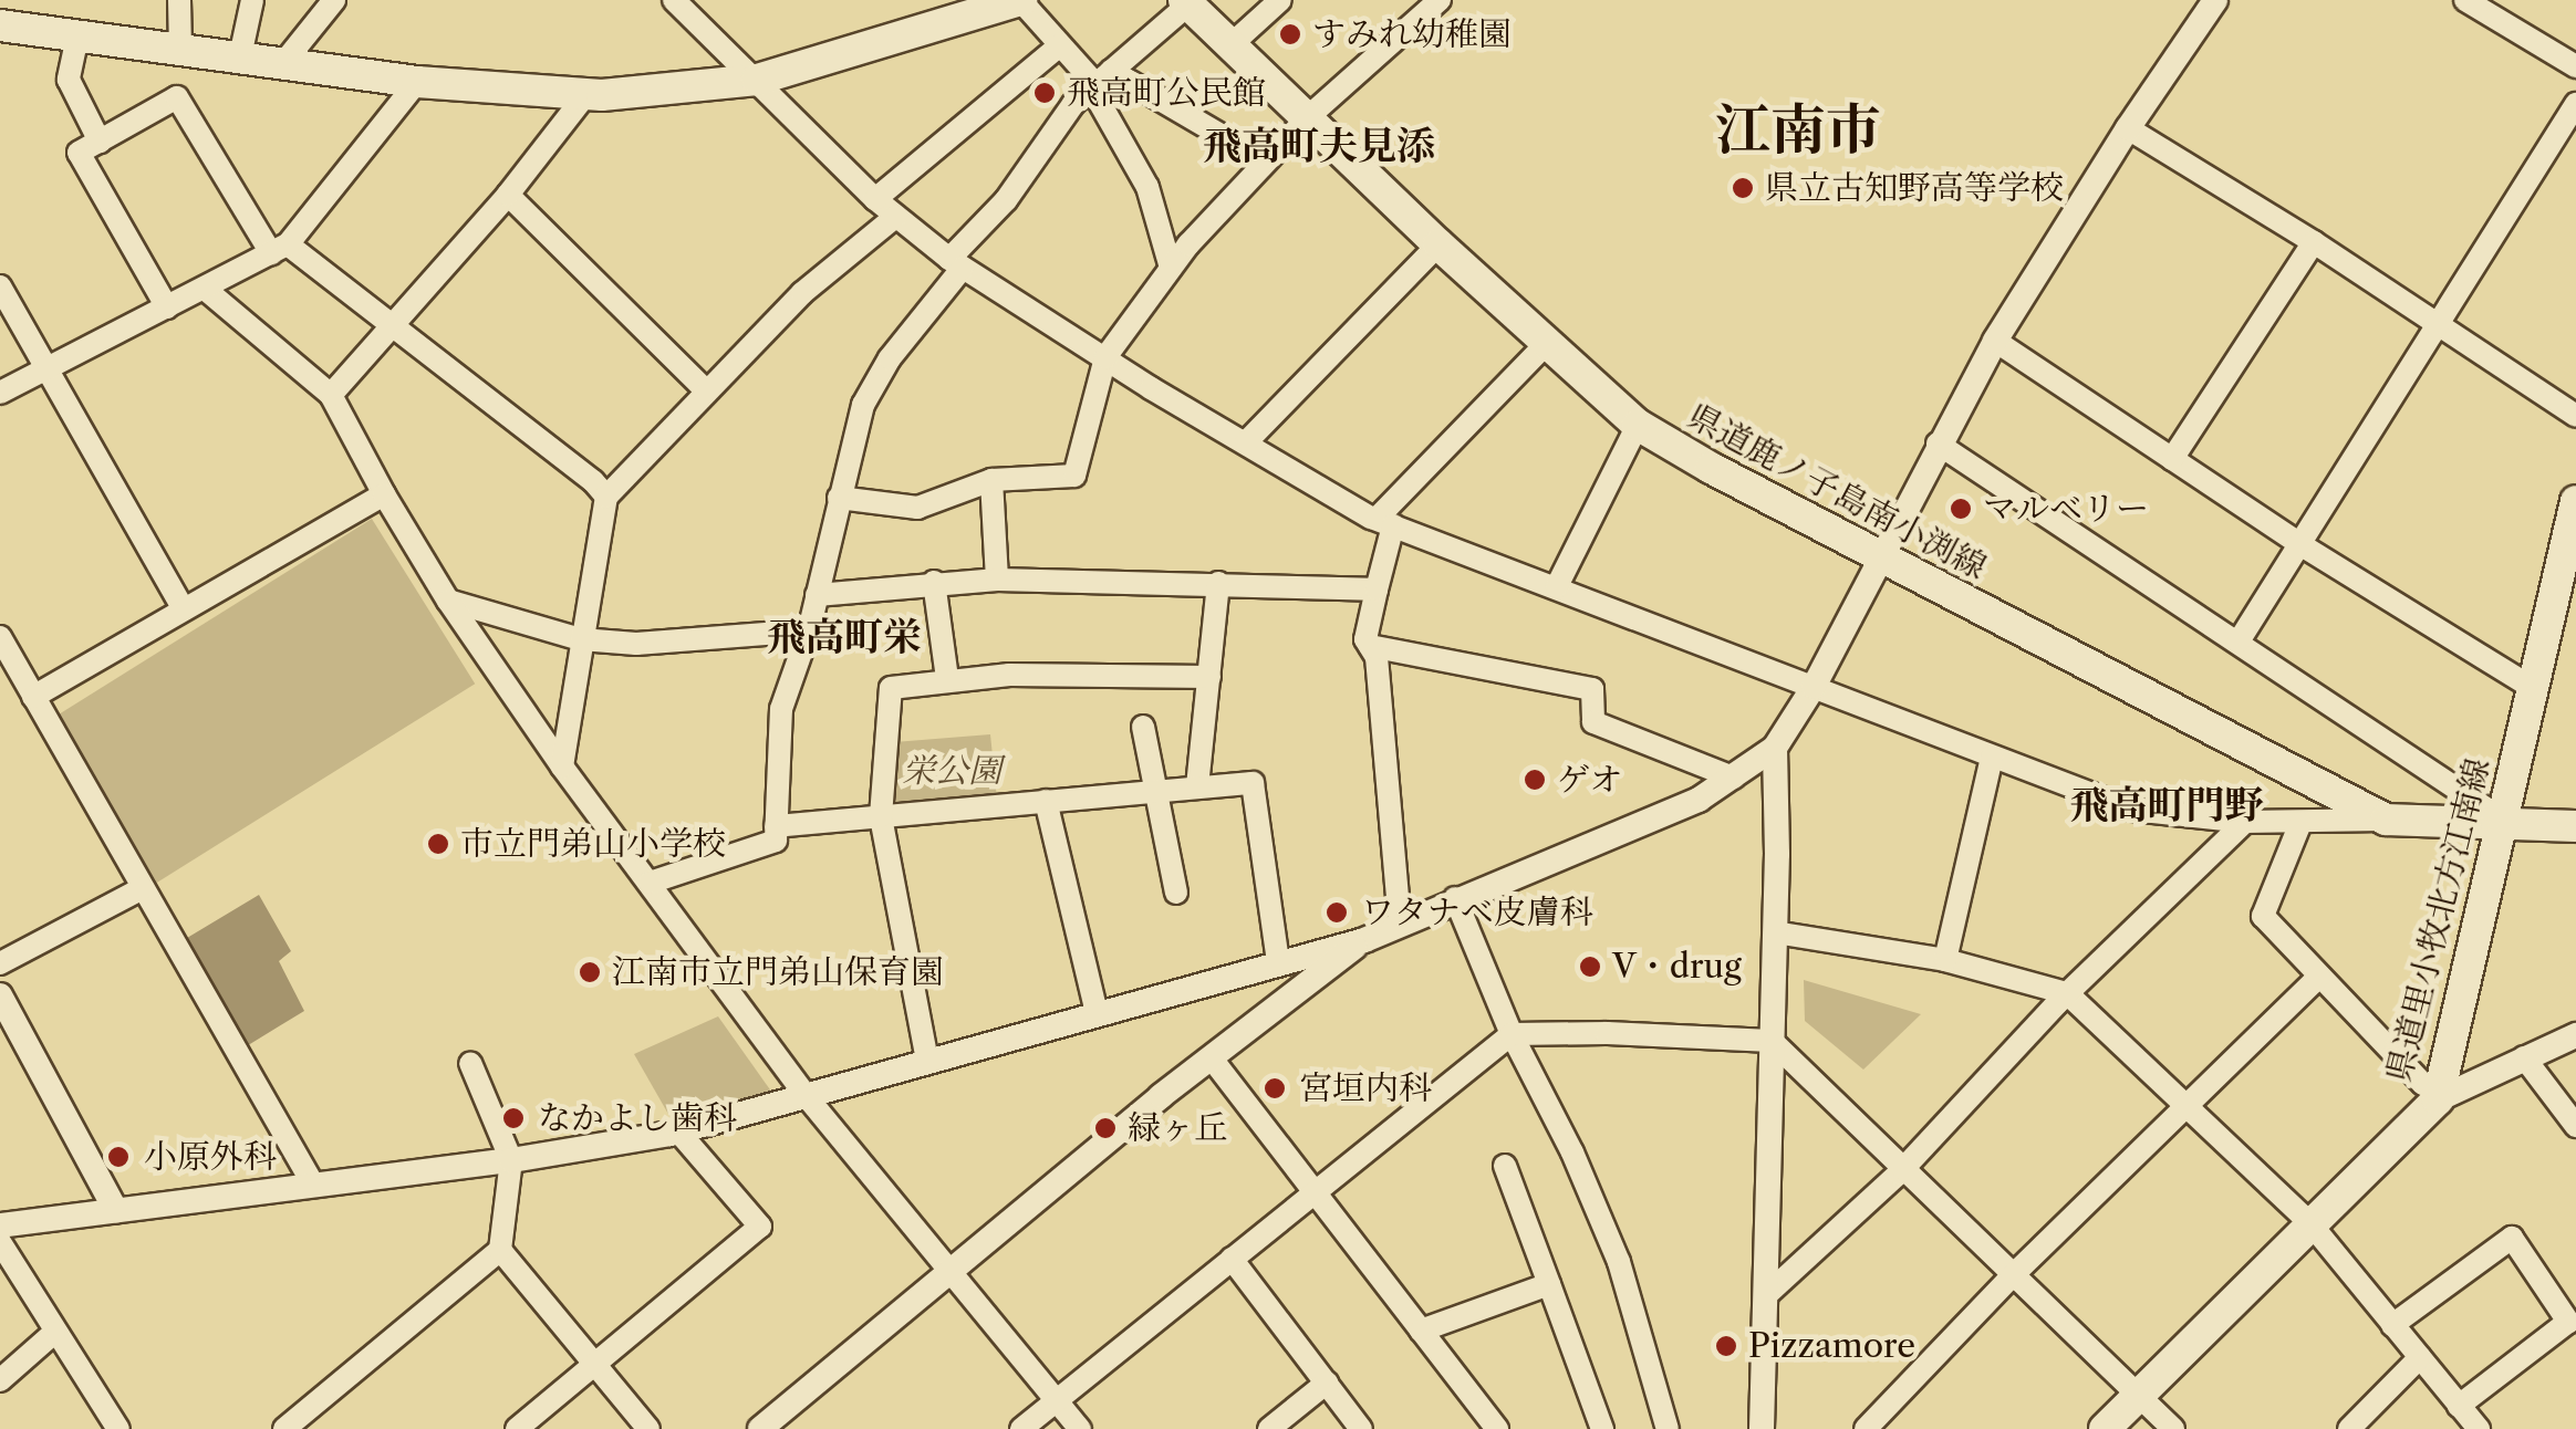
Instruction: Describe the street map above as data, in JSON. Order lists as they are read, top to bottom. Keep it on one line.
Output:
{"streets":{"main road":["県道鹿ノ子島南小渕線","県道里小牧北方江南線"]},"crossings":[["県道鹿ノ子島南小渕線","県道里小牧北方江南線"]],"districts":["江南市","飛高町夫見添","飛高町栄","飛高町門野"],"parks":["栄公園"],"places":["すみれ幼稚園","飛高町公民館","県立古知野高等学校","マルベリー","ゲオ","市立門弟山小学校","ワタナベ皮膚科","V・drug","江南市立門弟山保育園","宮垣内科","なかよし歯科","緑ヶ丘","小原外科","Pizzamore"]}
